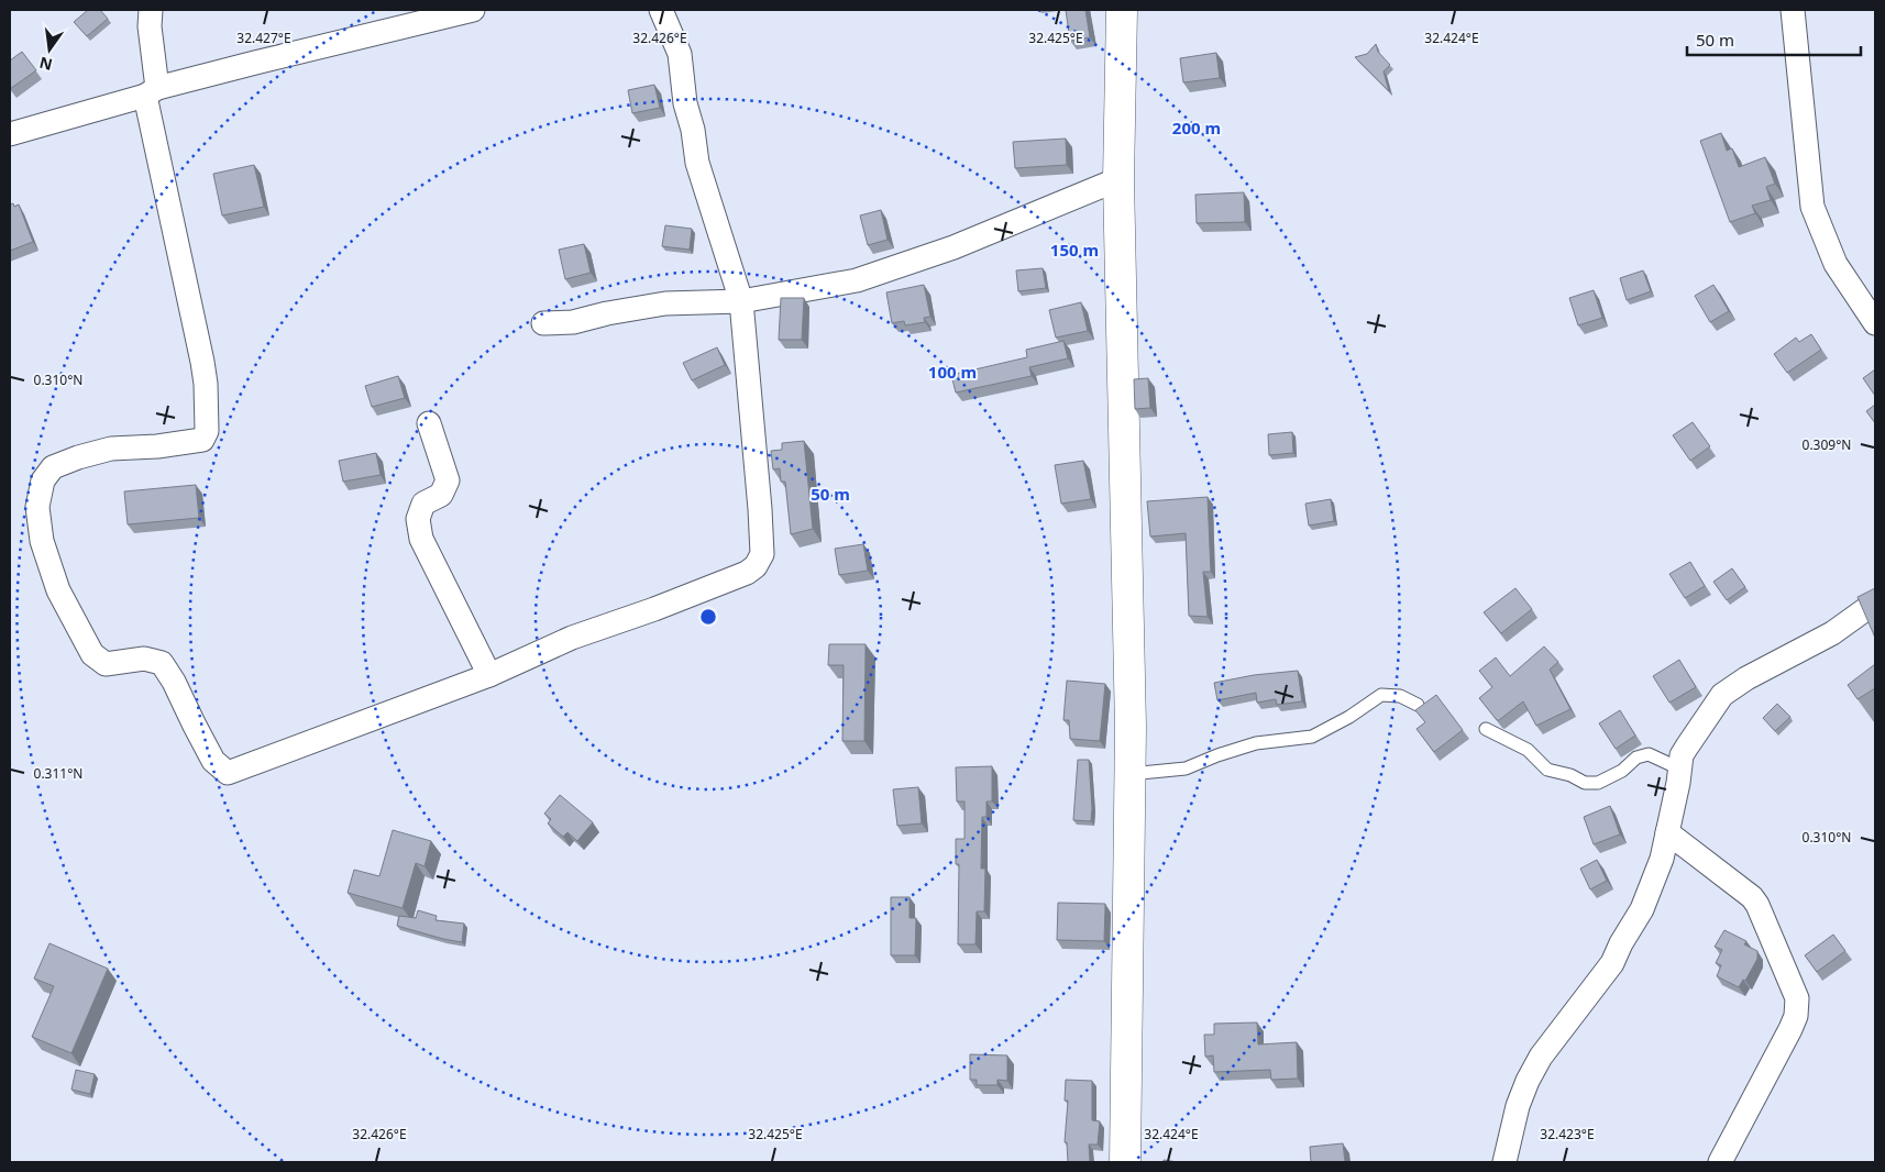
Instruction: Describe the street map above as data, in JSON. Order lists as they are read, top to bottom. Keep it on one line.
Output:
{"scale_bar":"50 m","north":"bottom","coordinates":["32.427°E","32.426°E","32.425°E","32.424°E","0.310°N","0.309°N","0.311°N","32.423°E"],"rings":["200 m","150 m","100 m","50 m"]}
